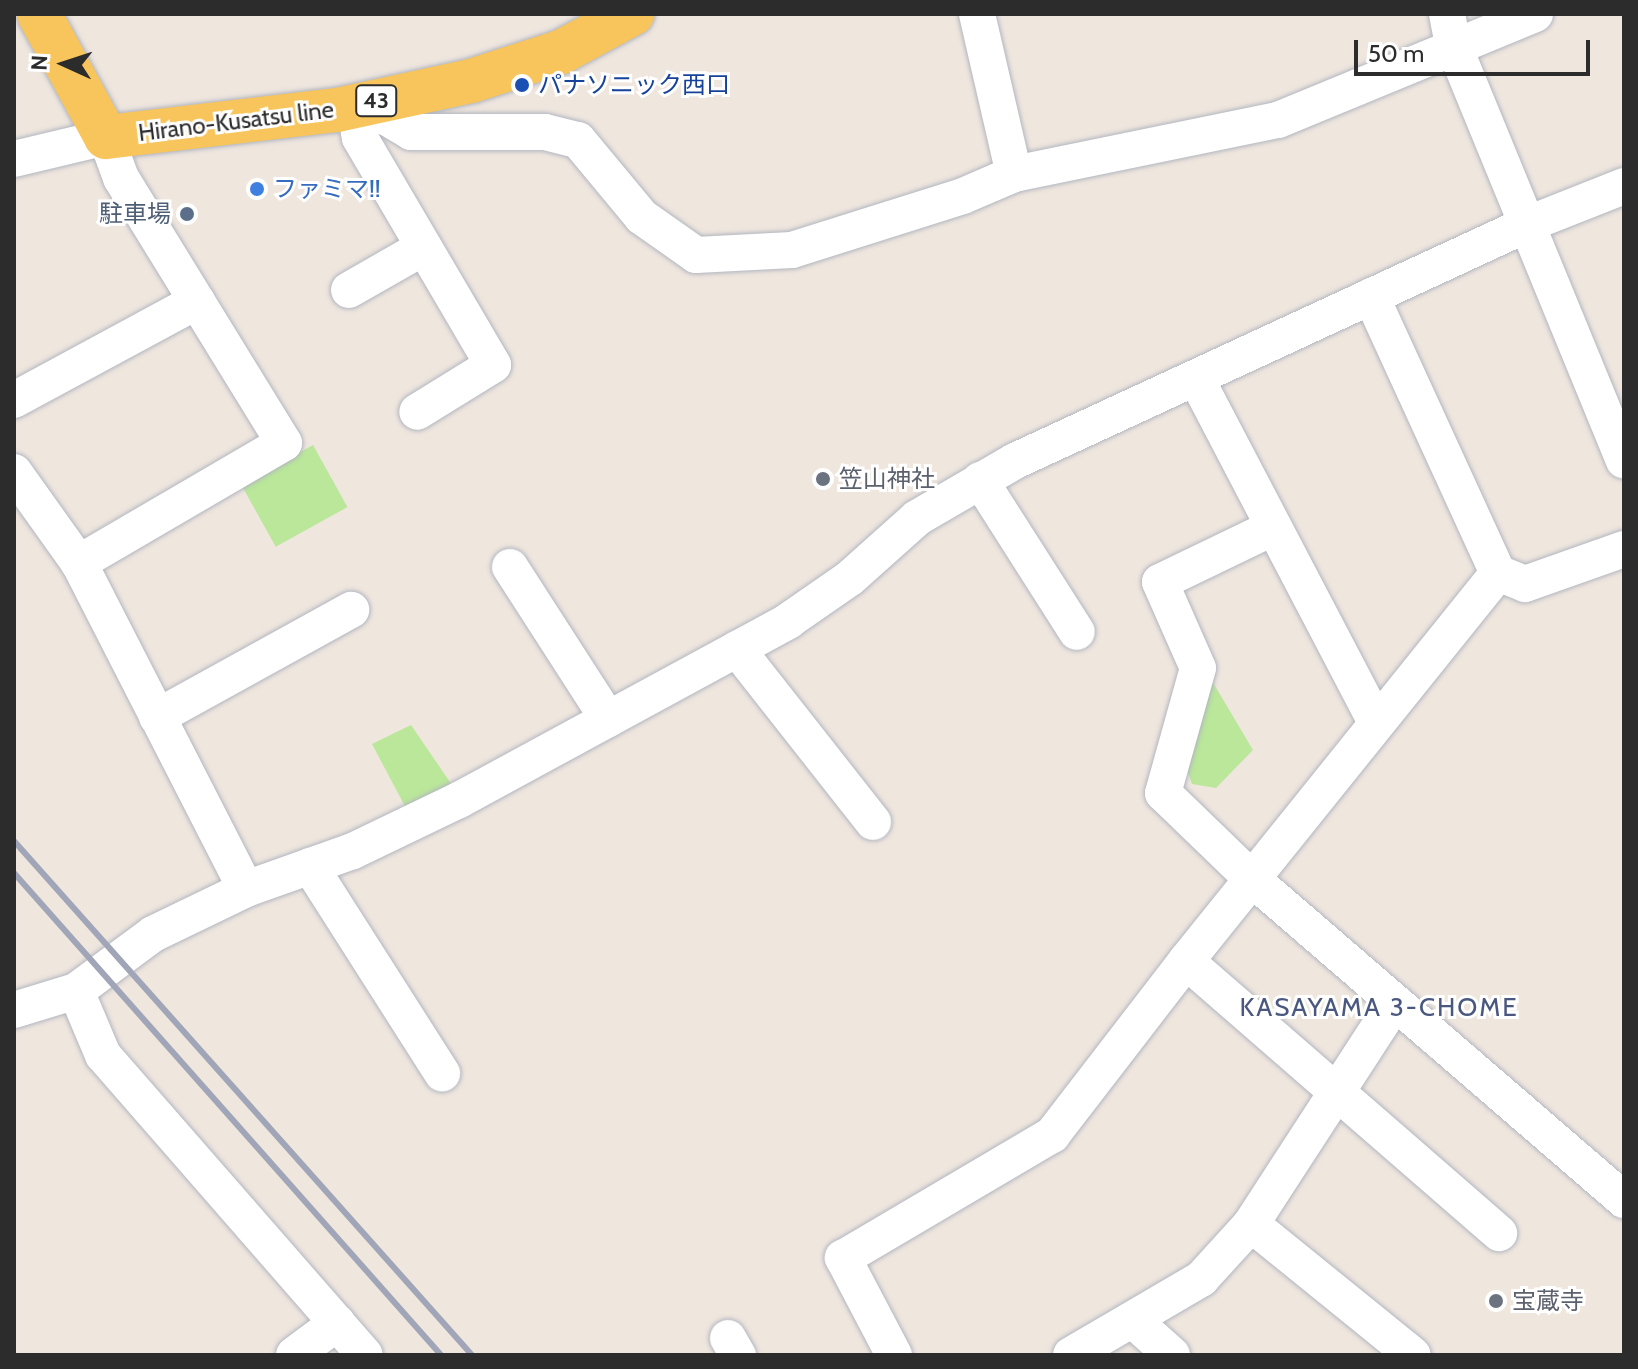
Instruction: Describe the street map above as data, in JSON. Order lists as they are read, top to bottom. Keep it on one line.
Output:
{"streets":{"main road":["43","Hirano-Kusatsu line"]},"districts":["KASAYAMA 3-CHOME"],"places":["パナソニック西口","ファミマ!!","駐車場","笠山神社","宝蔵寺"],"scale_bar":"50 m","north":"left"}
